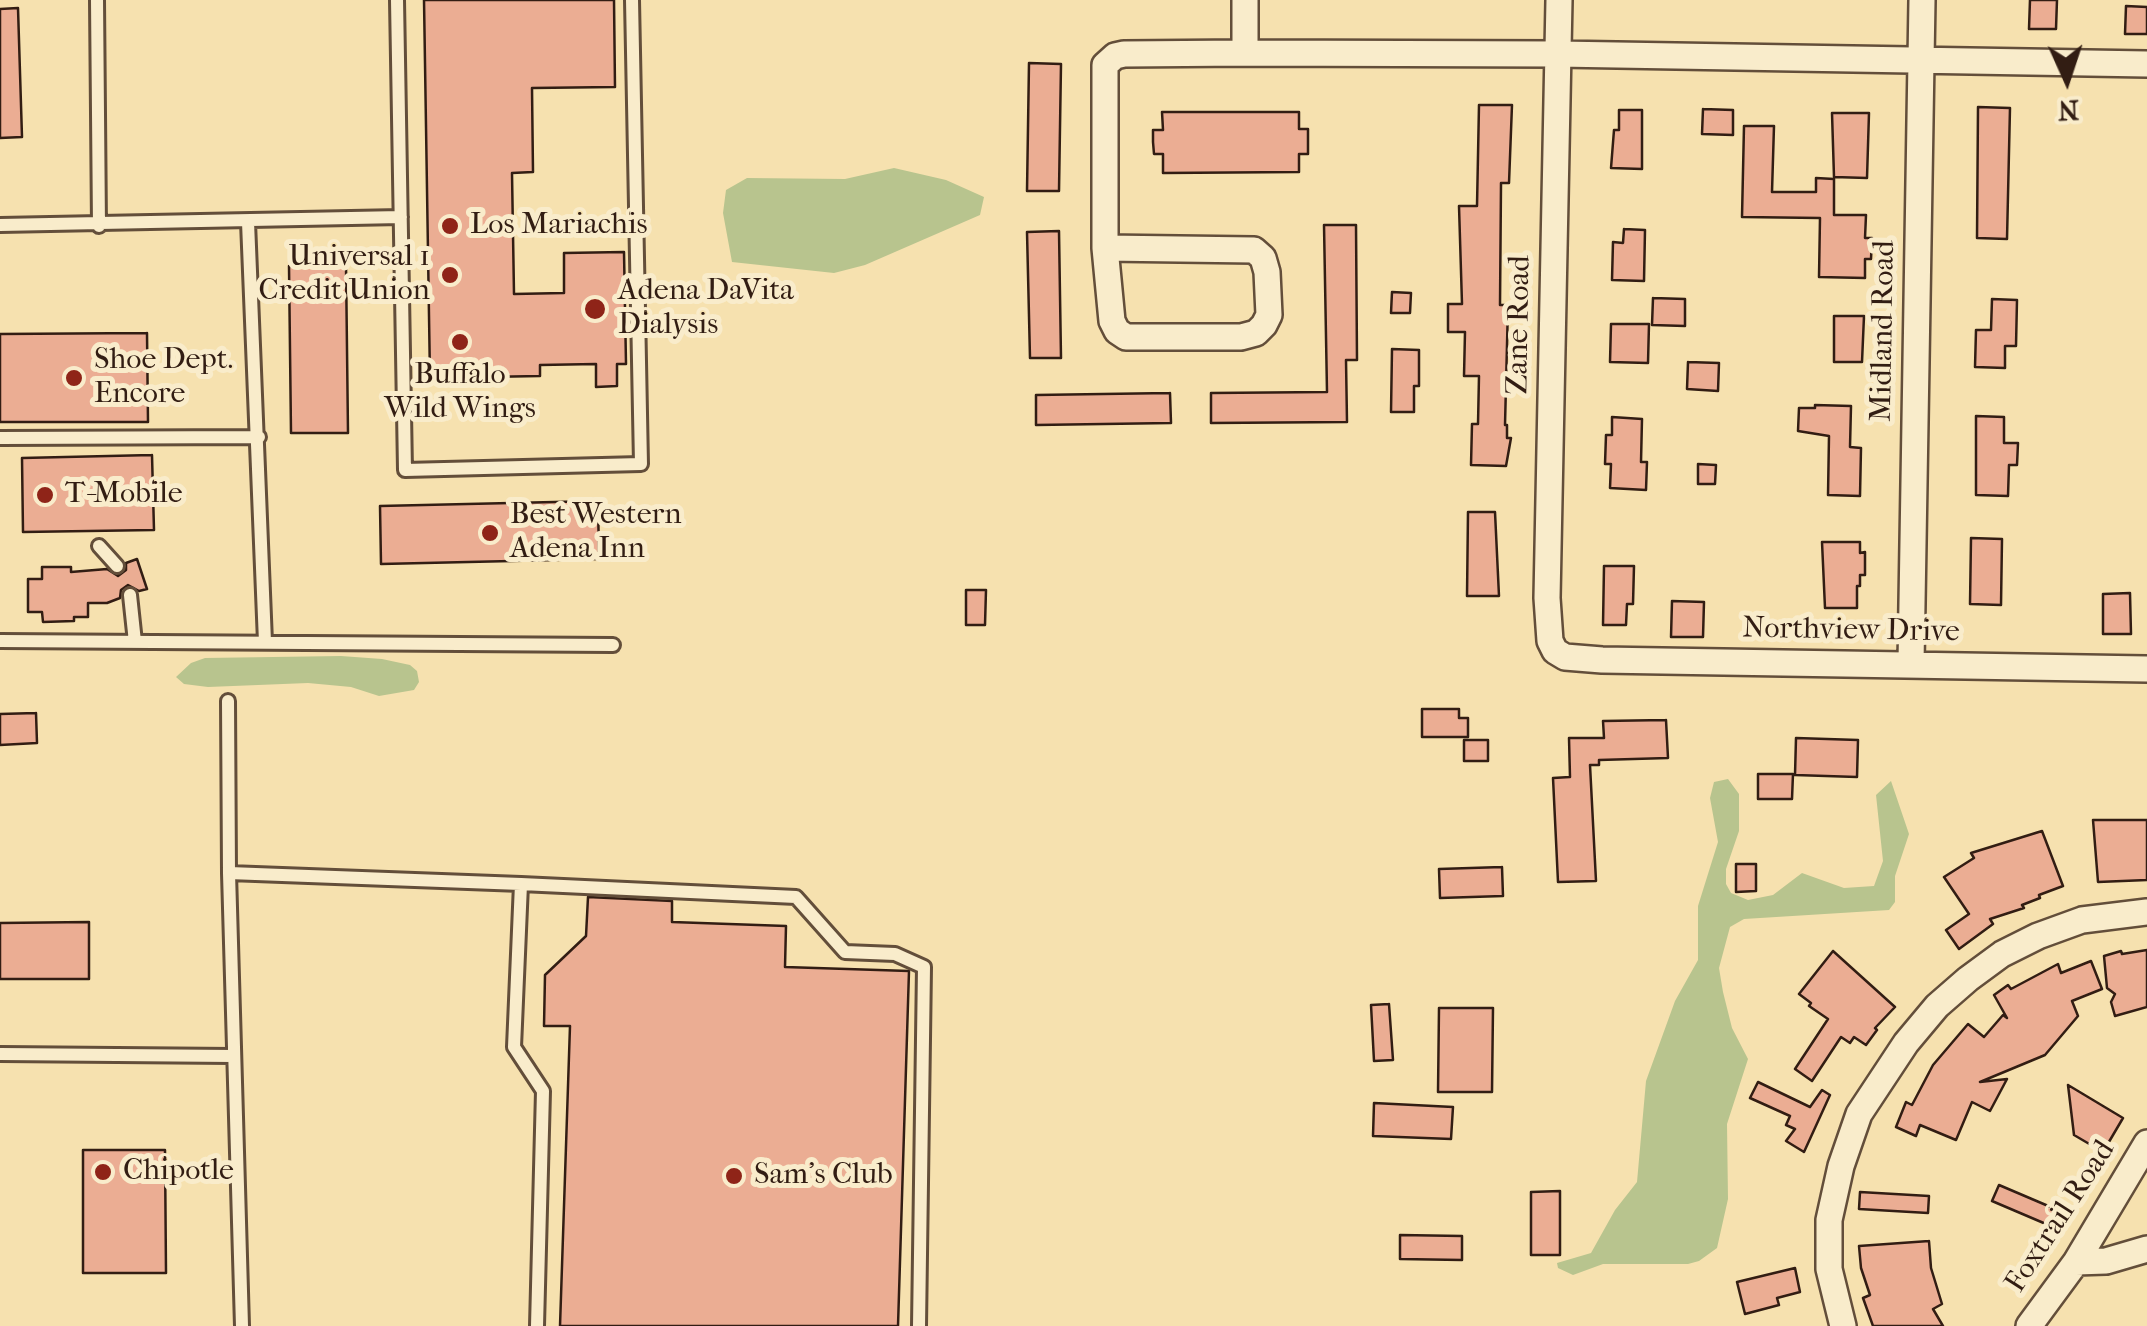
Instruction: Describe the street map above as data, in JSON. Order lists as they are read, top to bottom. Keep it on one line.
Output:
{"streets":{"street":["Zane Road","Midland Road","Northview Drive","Foxtrail Road"]},"crossings":[["Zane Road","Northview Drive"],["Midland Road","Northview Drive"]],"places":["Los Mariachis","Universal 1 Credit Union","Adena DaVita Dialysis","Buffalo Wild Wings","Shoe Dept. Encore","T-Mobile","Best Western Adena Inn","Chipotle","Sam's Club"],"north":"bottom"}
